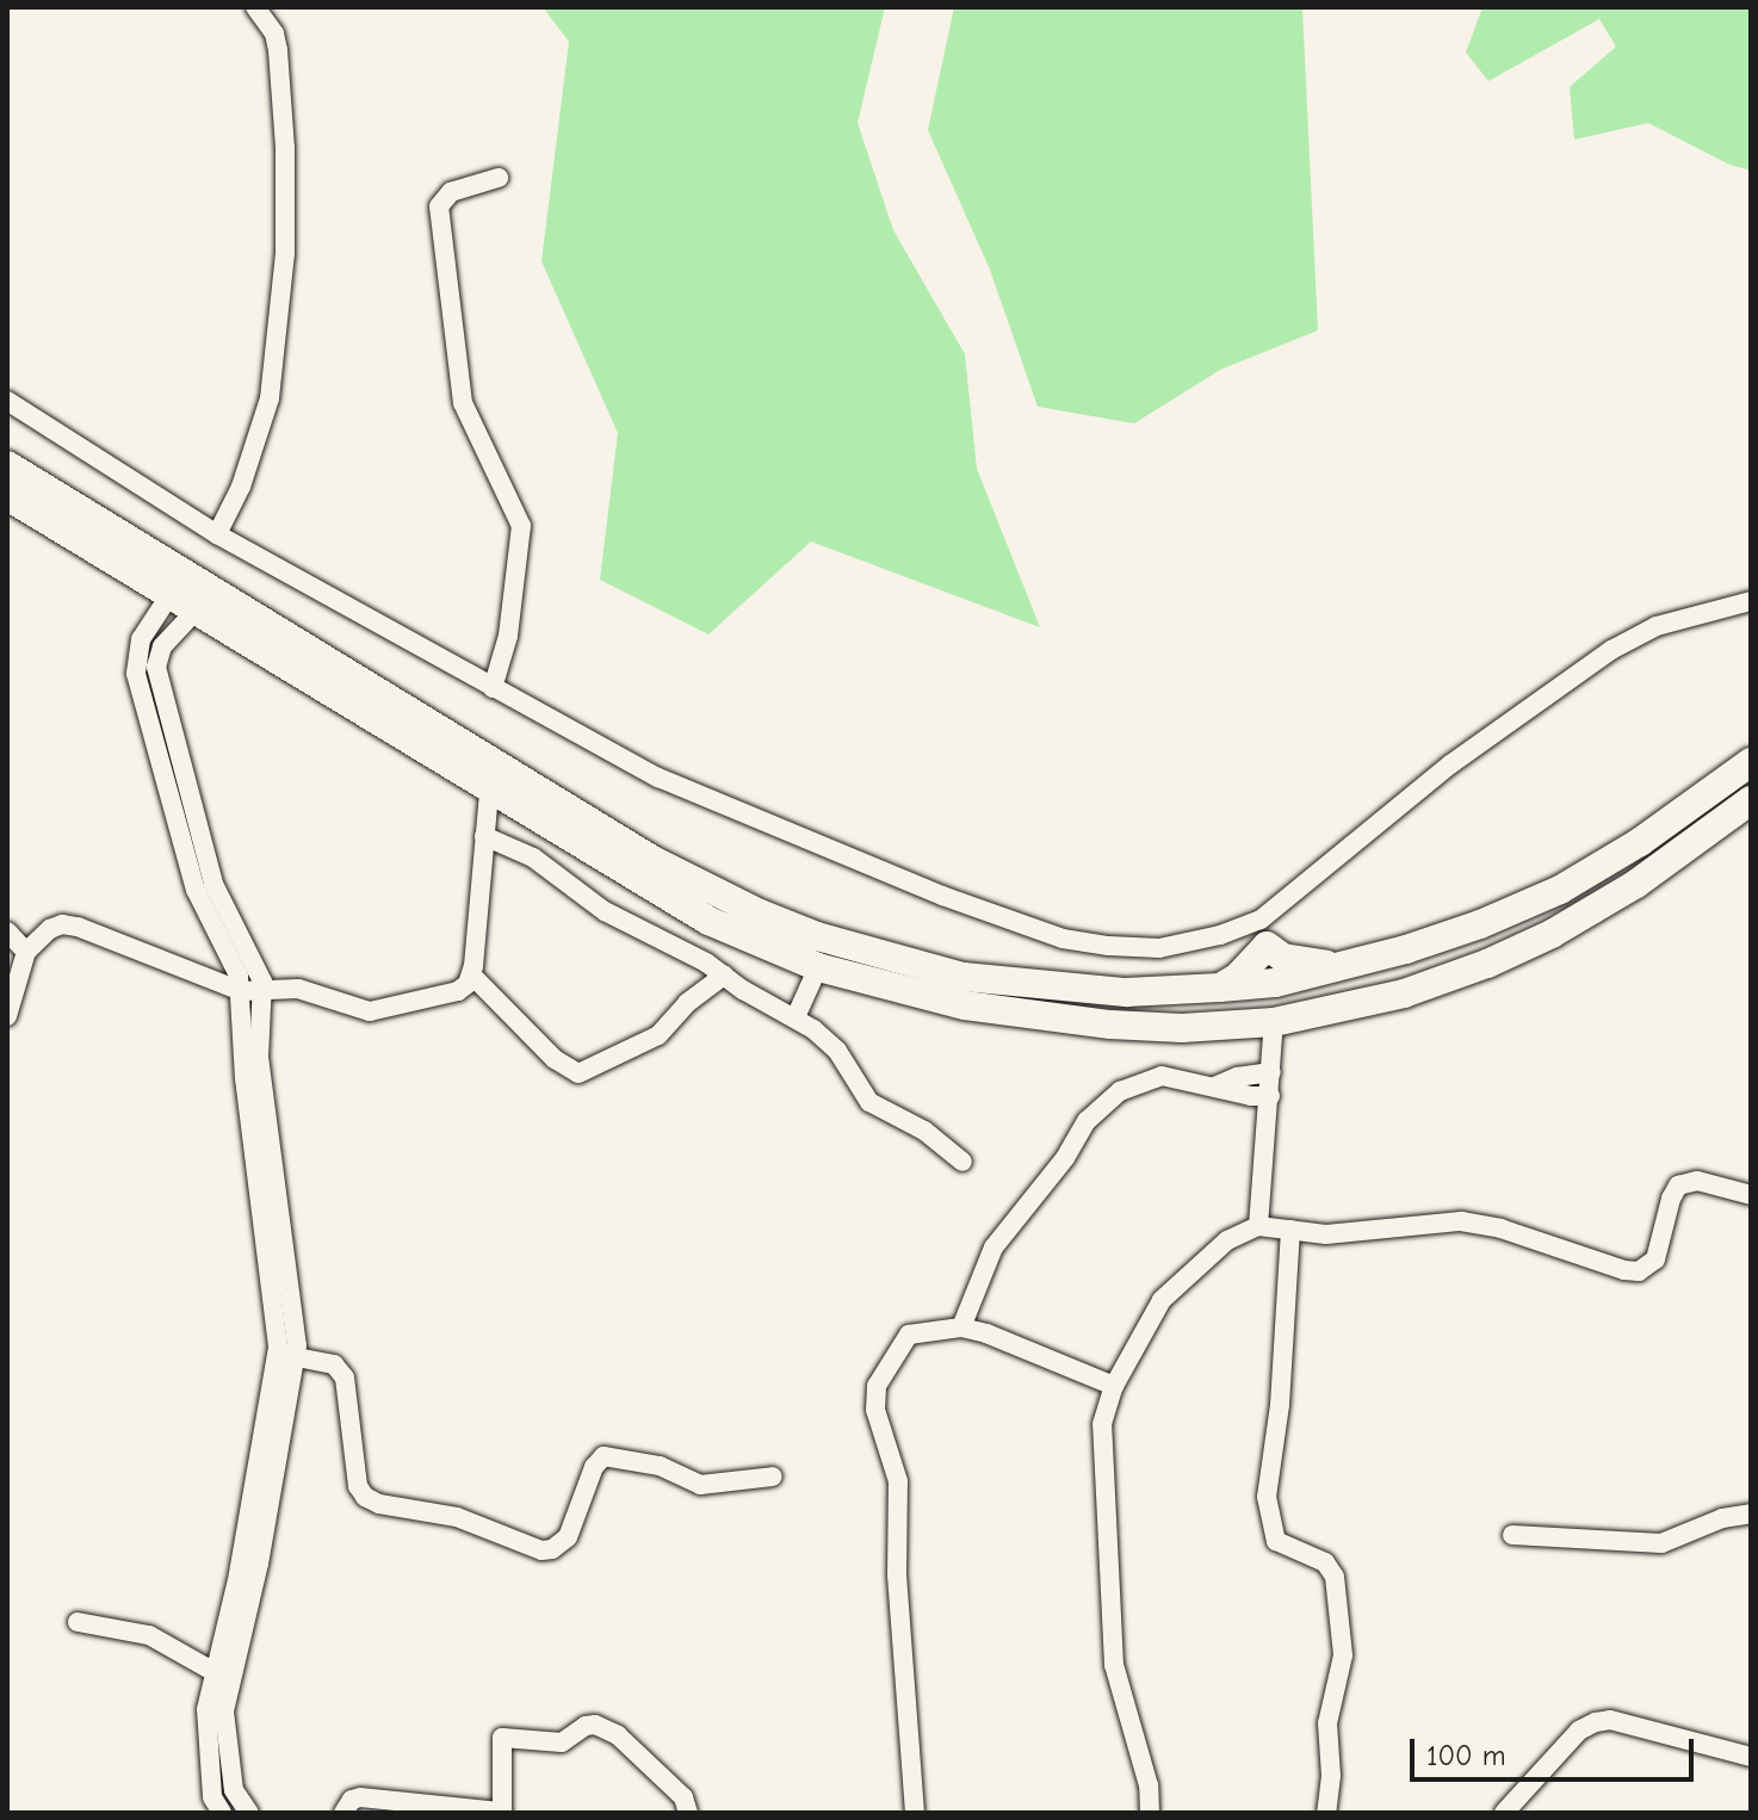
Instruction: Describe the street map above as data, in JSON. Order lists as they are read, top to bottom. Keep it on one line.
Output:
{"scale_bar":"100 m"}
